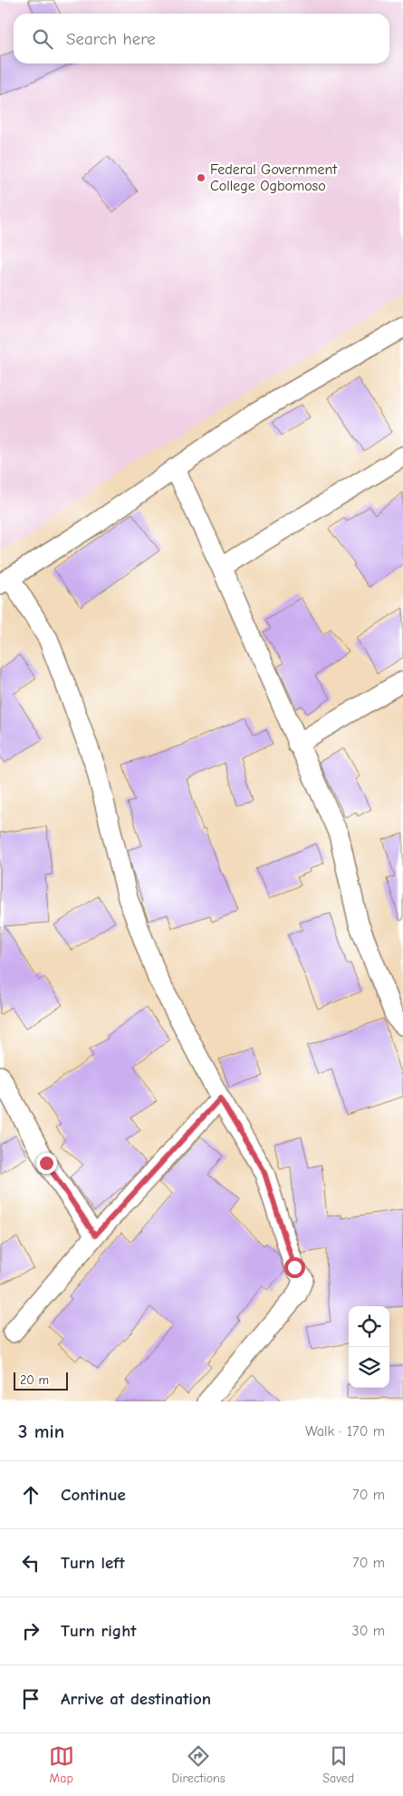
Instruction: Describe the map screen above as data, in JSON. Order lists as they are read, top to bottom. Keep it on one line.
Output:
{"places":["Federal Government College Ogbomoso"],"scale_bar":"20 m","page":{"search":"Search here","scale":"20 m","heading":["3 min","Walk · 170 m"],"list":[["Continue","70 m"],["Turn left","70 m"],["Turn right","30 m"],"Arrive at destination"],"nav":["Map","Directions","Saved"]}}
